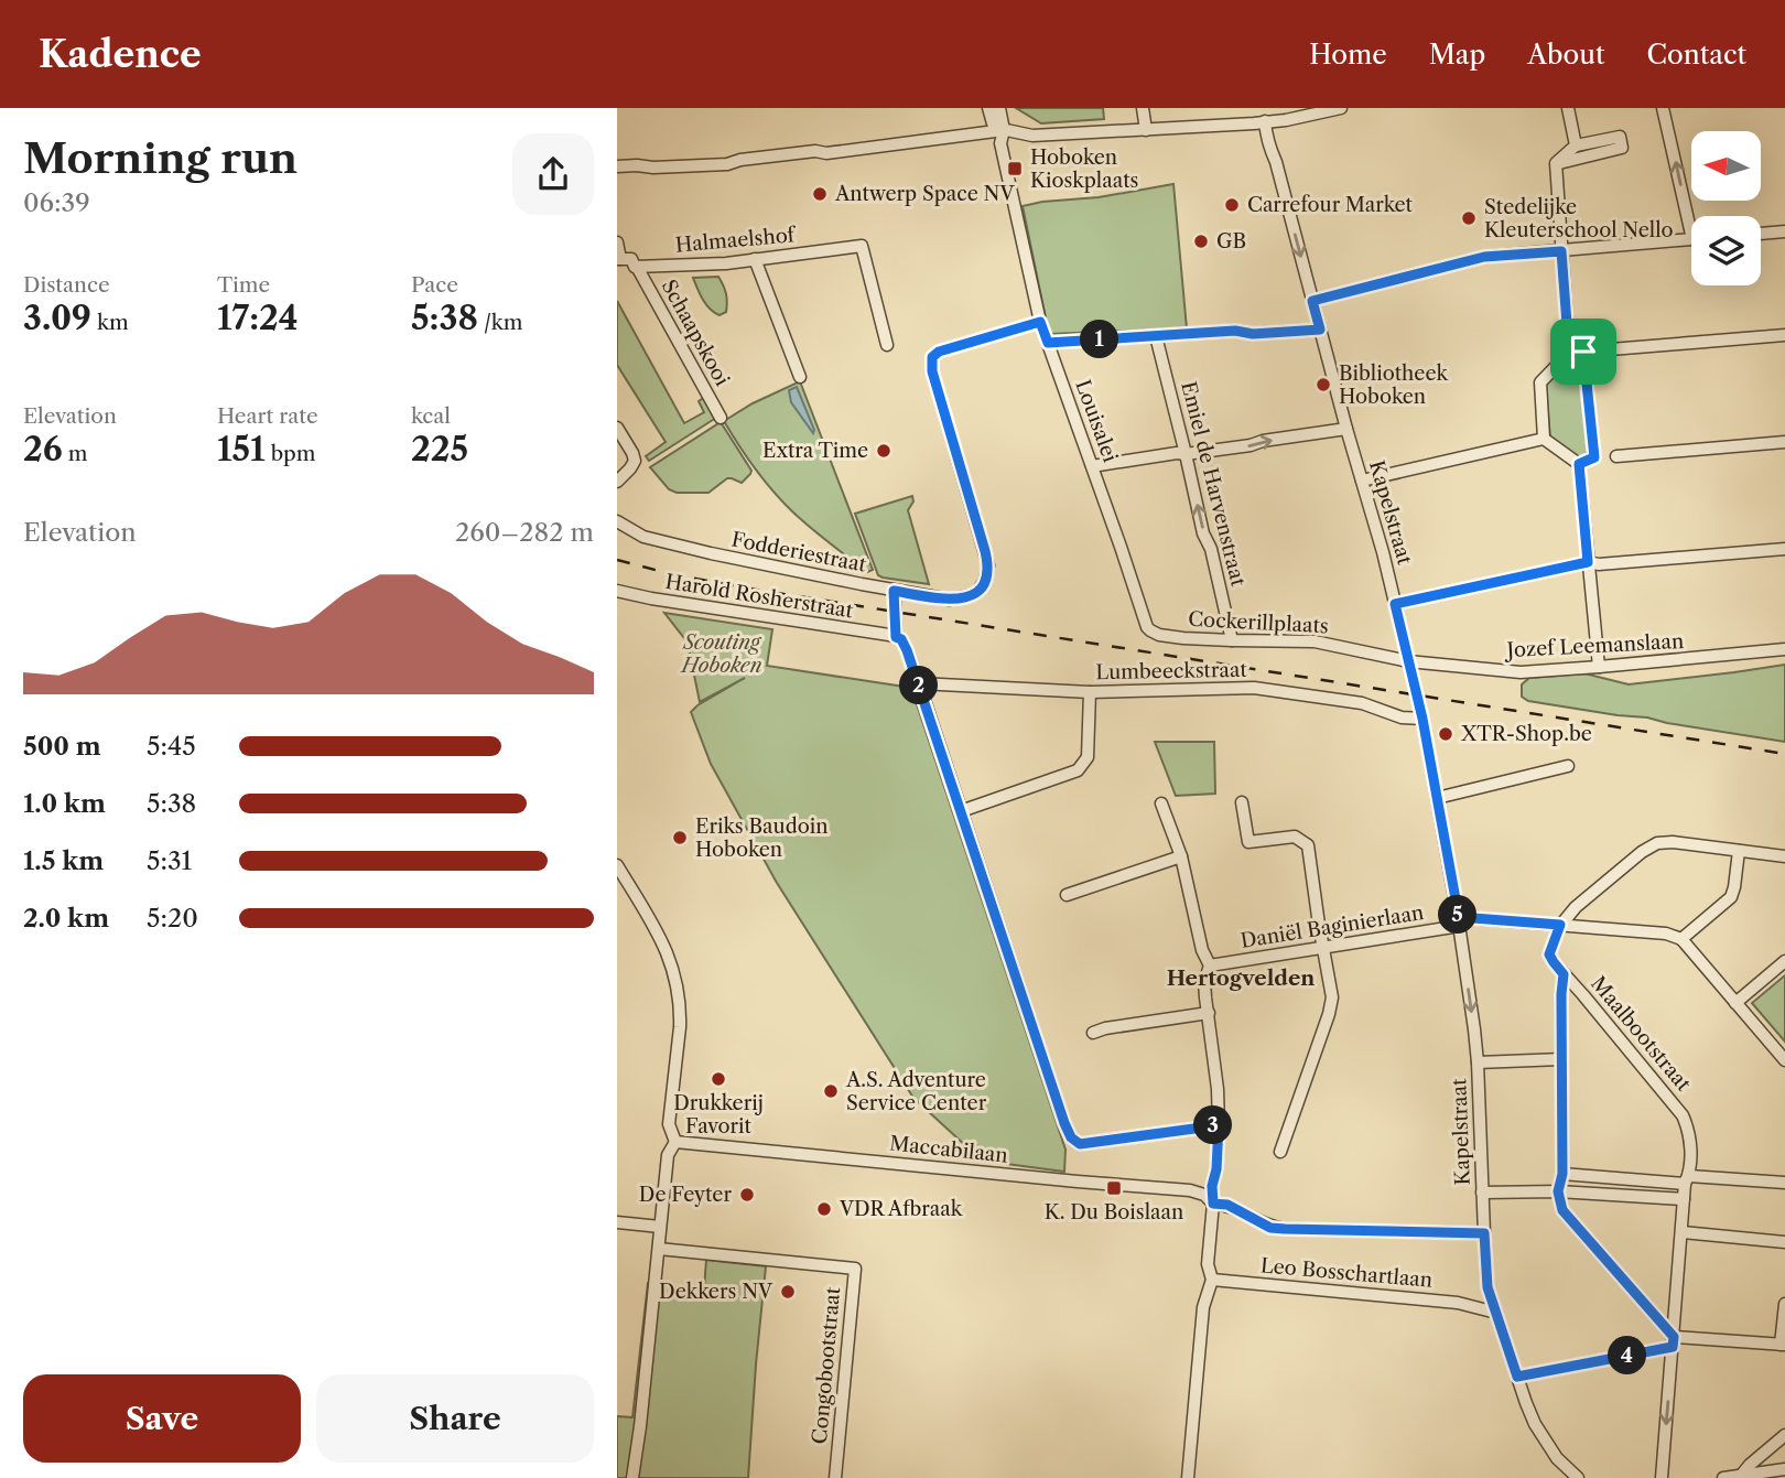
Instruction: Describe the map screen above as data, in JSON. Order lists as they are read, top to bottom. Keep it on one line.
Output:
{"streets":{"street":["Halmaelshof","Schaapskooi","Louisalei","Emiel de Harvenstraat","Kapelstraat","Fodderiestraat","Harold Rosherstraat","Cockerillplaats","Jozef Leemanslaan","Lumbeeckstraat","Daniël Baginierlaan","Maalbootstraat","Maccabilaan","Leo Bosschartlaan","Congobootstraat"]},"crossings":[["Halmaelshof","Schaapskooi"],["Louisalei","Fodderiestraat"],["Louisalei","Cockerillplaats"],["Emiel de Harvenstraat","Cockerillplaats"],["Kapelstraat","Cockerillplaats"],["Kapelstraat","Jozef Leemanslaan"],["Kapelstraat","Lumbeeckstraat"],["Kapelstraat","Daniël Baginierlaan"],["Kapelstraat","Maccabilaan"],["Cockerillplaats","Jozef Leemanslaan"],["Daniël Baginierlaan","Maalbootstraat"]],"one_way":["Emiel de Harvenstraat"],"districts":["Hertogvelden"],"parks":["Scouting Hoboken"],"places":{"transit":["Hoboken Kioskplaats","K. Du Boislaan"],"other":["Antwerp Space NV","Carrefour Market","Stedelijke Kleuterschool Nello","GB","Bibliotheek Hoboken","Extra Time","XTR-Shop.be","Eriks Baudoin Hoboken","Drukkerij Favorit","A.S. Adventure Service Center","De Feyter","VDR Afbraak","Dekkers NV"]},"north":"left","page":{"header":"Kadence","nav":["Home","Map","About","Contact"],"heading":["Morning run","06:39"],"stats":[["Distance","3.09 km"],["Time","17:24"],["Pace","5:38 /km"],["Elevation","26 m"],["Heart rate","151 bpm"],["kcal","225"]],"pins":["1","2","5","3","4"],"chart":["Elevation","260–282 m"],"list":[{"name":"500 m","note":"5:45"},{"name":"1.0 km","note":"5:38"},{"name":"1.5 km","note":"5:31"},{"name":"2.0 km","note":"5:20"}],"buttons":["Save","Share"]}}
